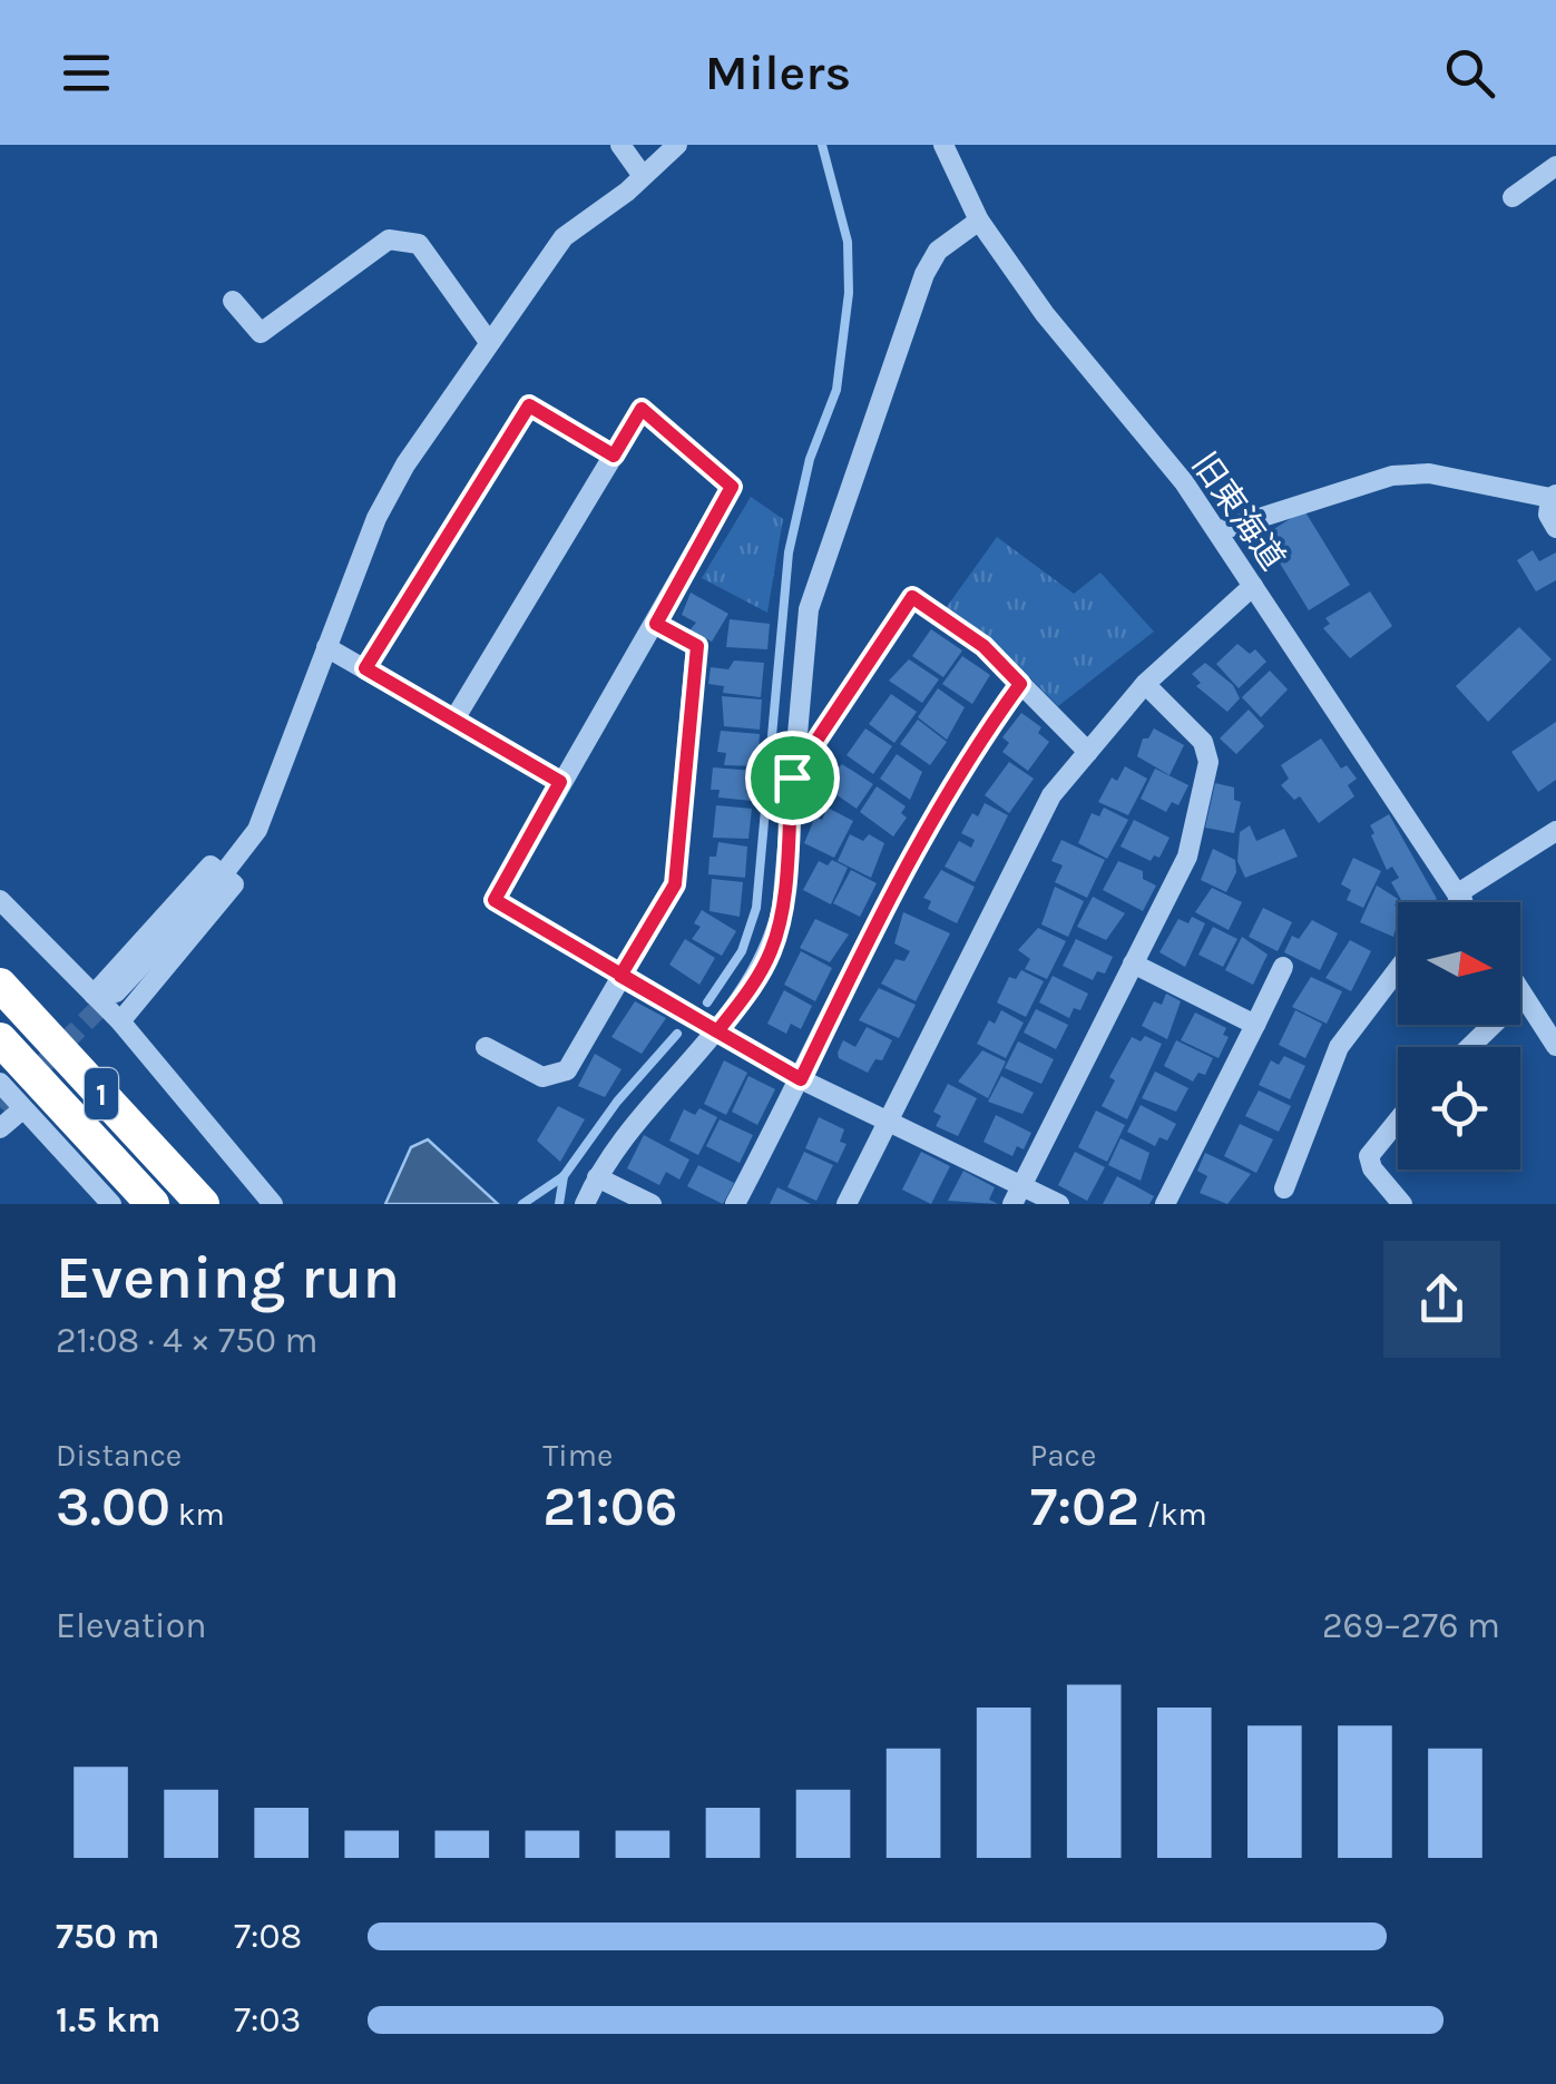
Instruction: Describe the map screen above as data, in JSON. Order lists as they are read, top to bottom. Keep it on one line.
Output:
{"streets":{"highway":["1"],"street":["旧東海道"]},"north":"right","page":{"header":"Milers","heading":["Evening run","21:08 · 4 × 750 m"],"stats":[["Distance","3.00 km"],["Time","21:06"],["Pace","7:02 /km"]],"chart":["Elevation","269–276 m"],"list":[{"name":"750 m","note":"7:08"},{"name":"1.5 km","note":"7:03"}]}}
